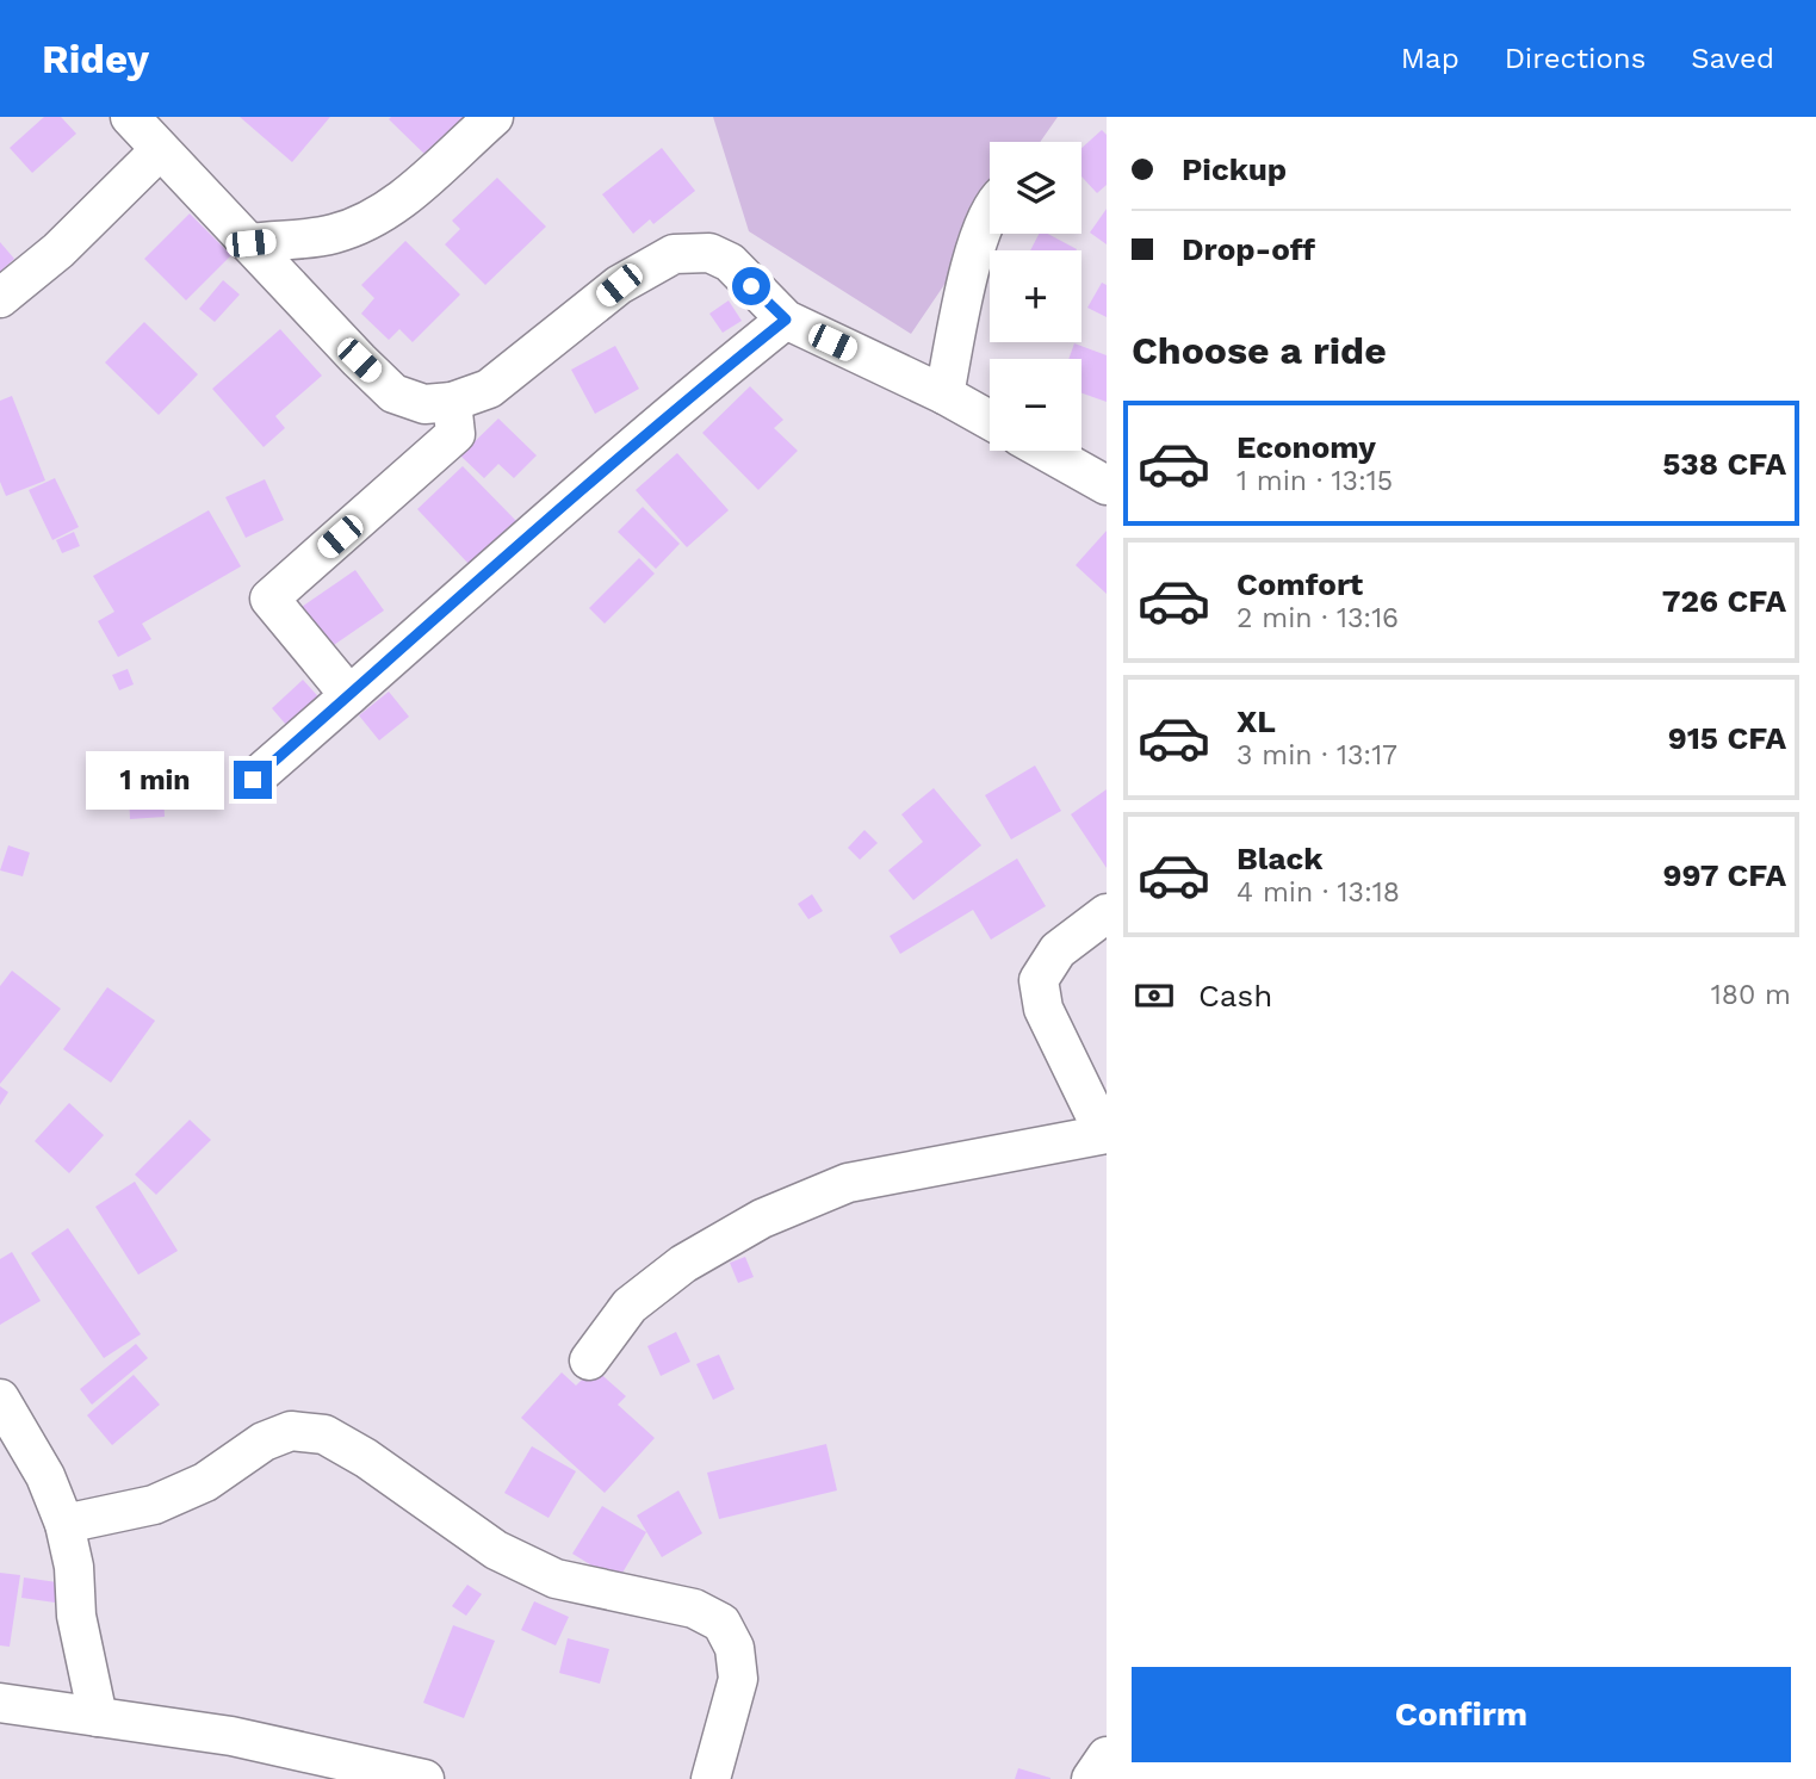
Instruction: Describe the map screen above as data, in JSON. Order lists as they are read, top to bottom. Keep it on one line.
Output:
{"page":{"header":"Ridey","nav":["Map","Directions","Saved"],"banner":["Pickup","Drop-off"],"map_buttons":["+","−"],"heading":"Choose a ride","list":[{"name":"Economy","note":"1 min · 13:15","value":"538 CFA"},{"name":"Comfort","note":"2 min · 13:16","value":"726 CFA"},{"name":"XL","note":"3 min · 13:17","value":"915 CFA"},{"name":"Black","note":"4 min · 13:18","value":"997 CFA"}],"bubble":"1 min","pay":["Cash","180 m"],"buttons":"Confirm"}}
